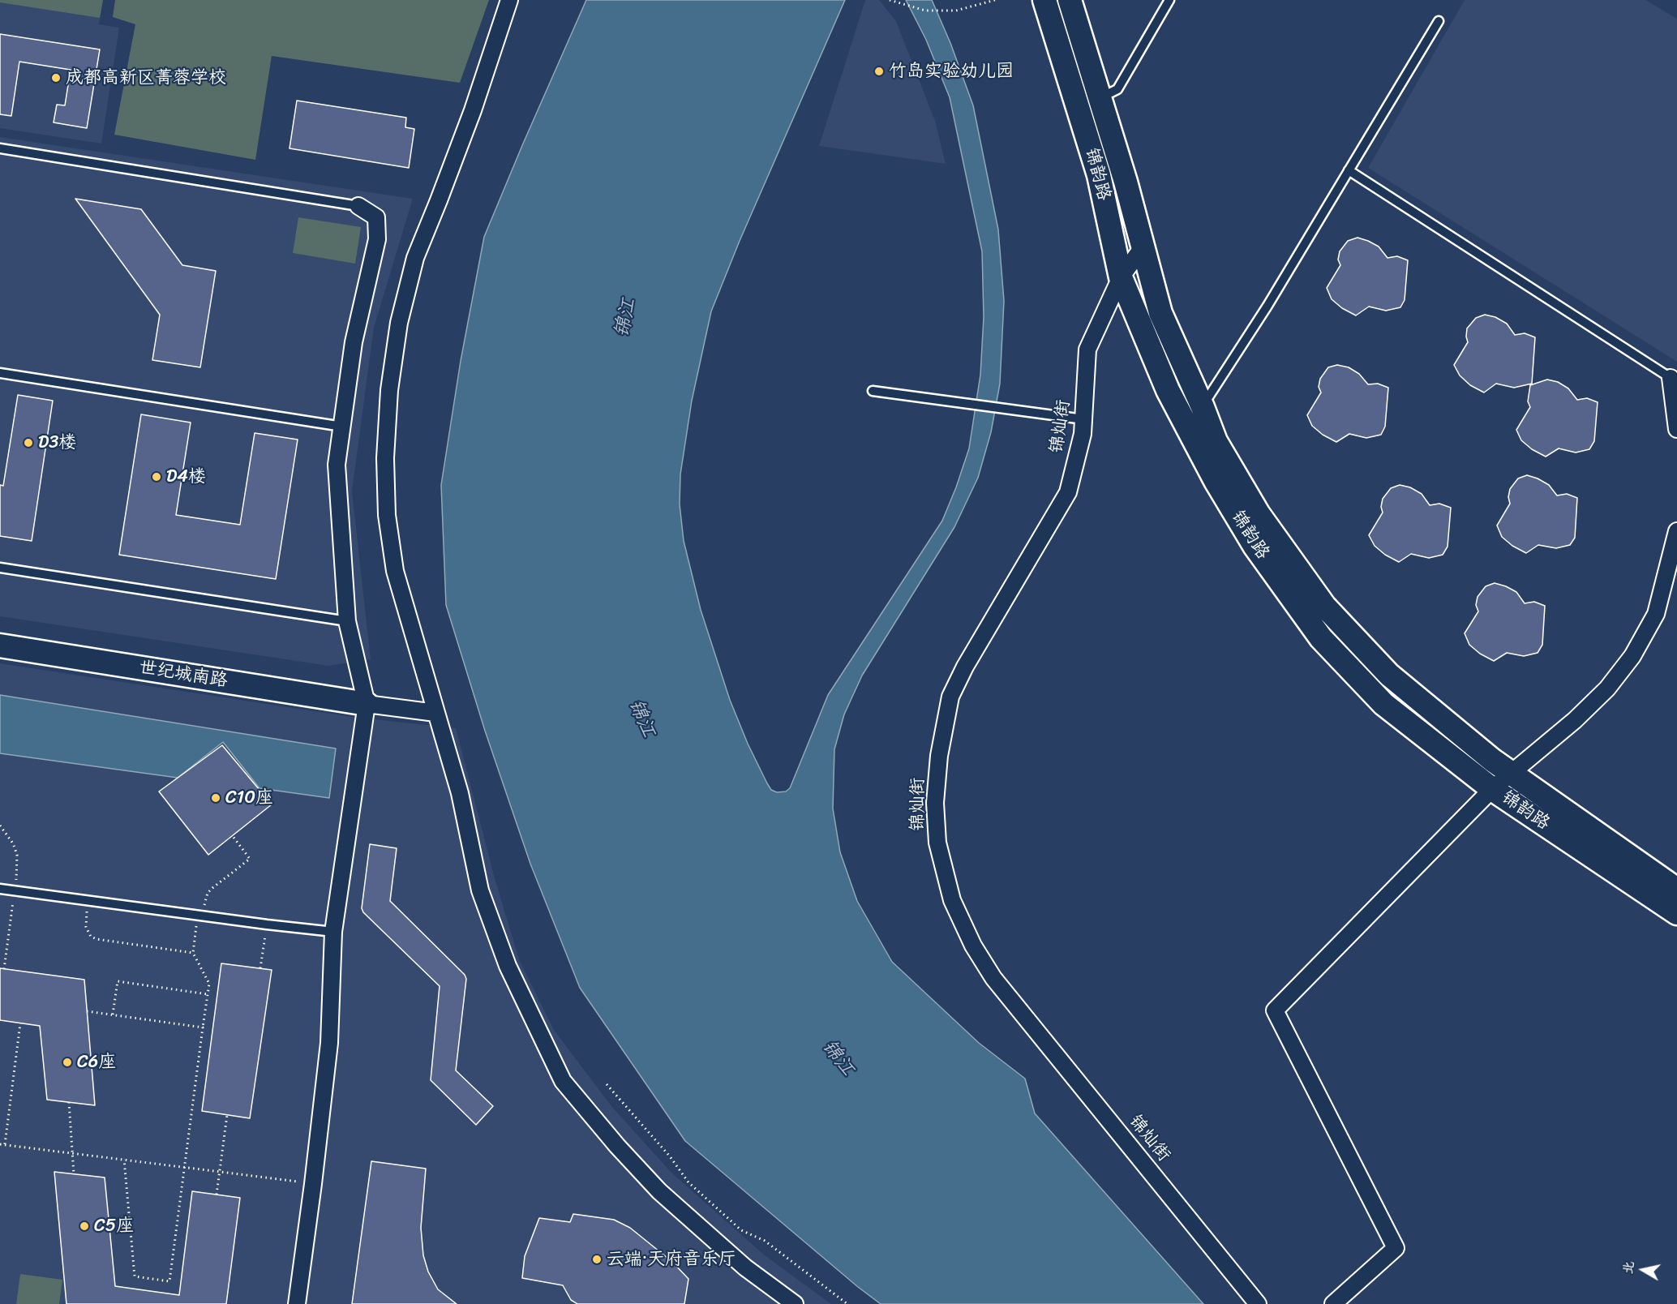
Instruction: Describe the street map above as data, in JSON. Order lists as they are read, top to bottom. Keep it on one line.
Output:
{"streets":{"street":["锦韵路","锦灿街","世纪城南路"]},"crossings":[["锦韵路","锦灿街"]],"water":["锦江"],"places":["竹岛实验幼儿园","成都高新区菁蓉学校","D3楼","D4楼","C10座","C6座","C5座","云端·天府音乐厅"],"north":"left"}
